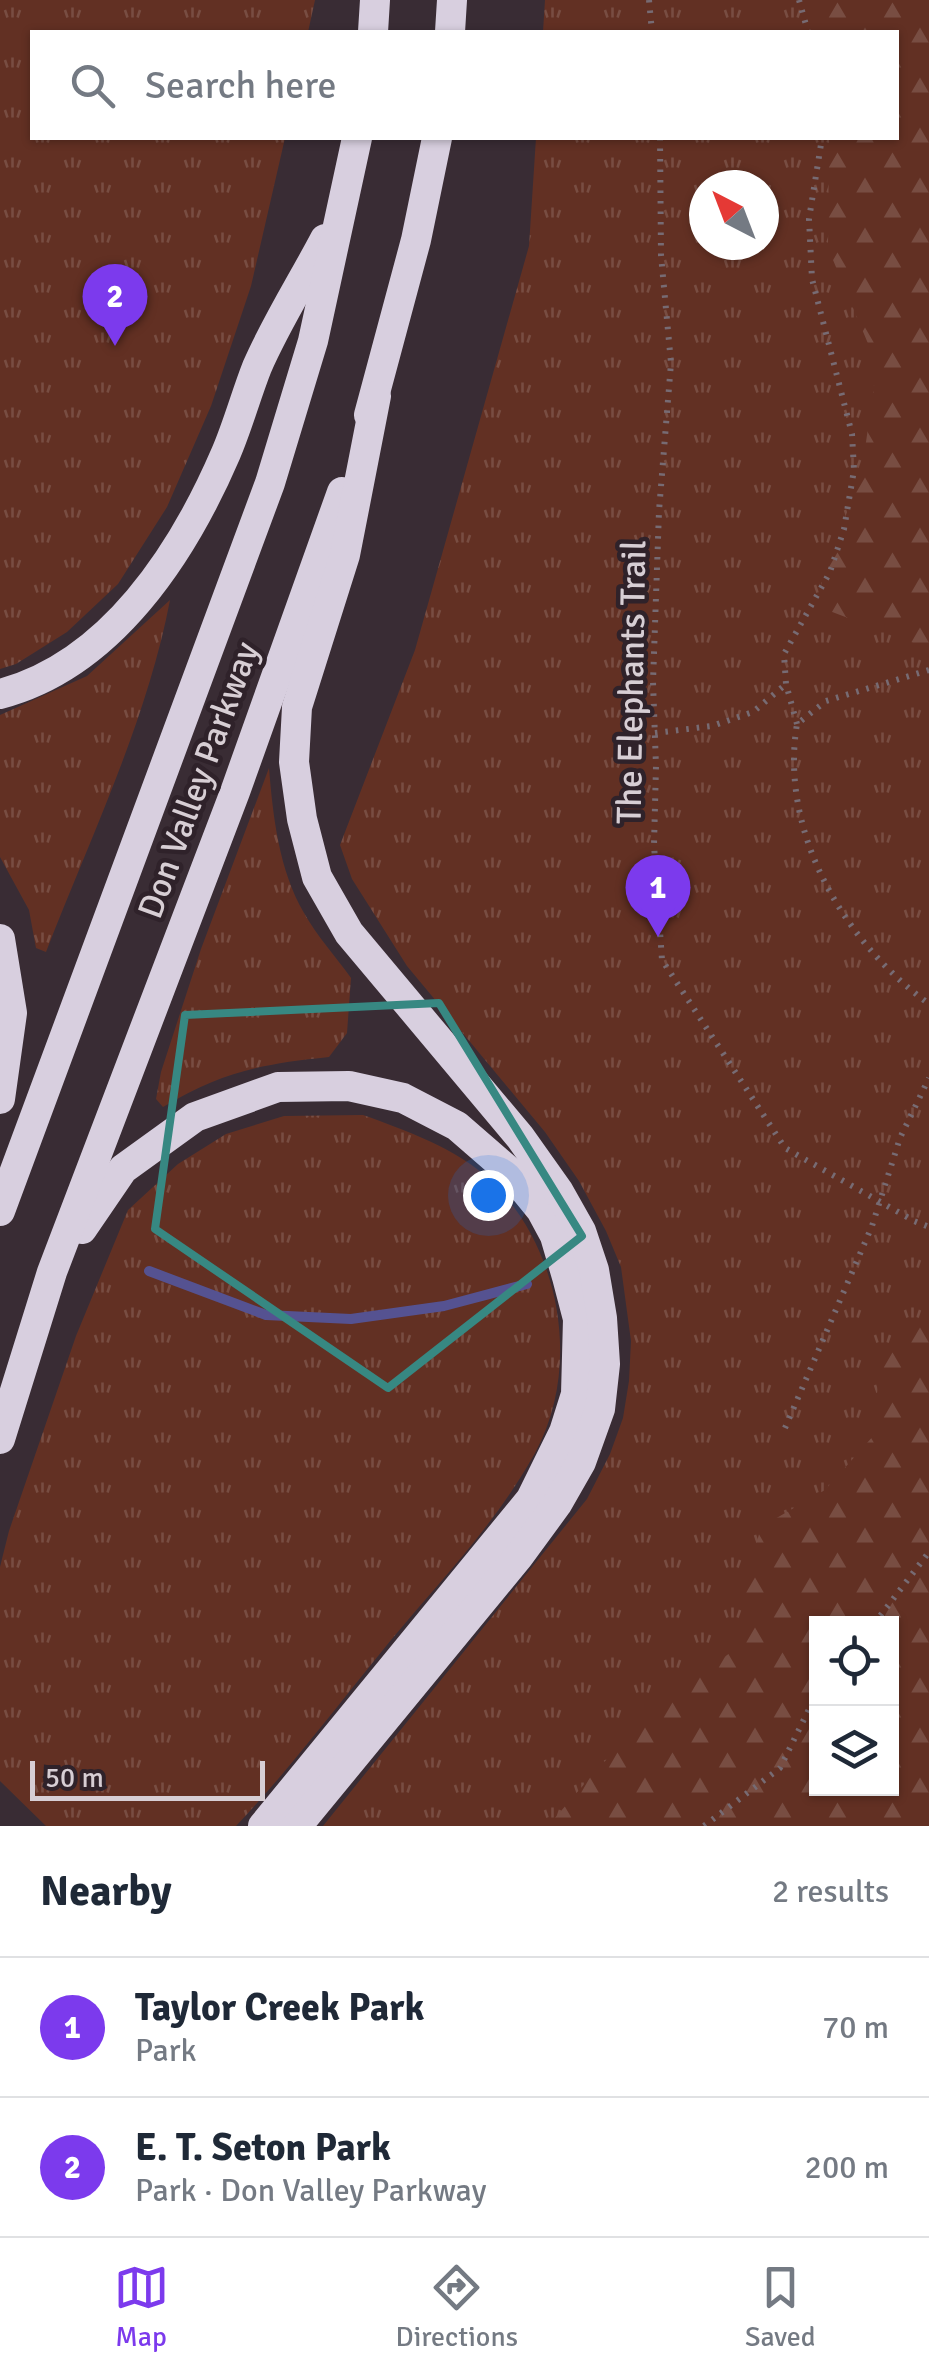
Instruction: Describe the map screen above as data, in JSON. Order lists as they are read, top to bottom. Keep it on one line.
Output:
{"streets":{"highway":["Don Valley Parkway"],"path":["The Elephants Trail"]},"scale_bar":"50 m","north":"top left","page":{"search":"Search here","pins":["2","1"],"scale":"50 m","heading":["Nearby","2 results"],"list":[{"mark":"1","name":"Taylor Creek Park","note":"Park","value":"70 m"},{"mark":"2","name":"E. T. Seton Park","note":"Park · Don Valley Parkway","value":"200 m"}],"nav":["Map","Directions","Saved"]}}
